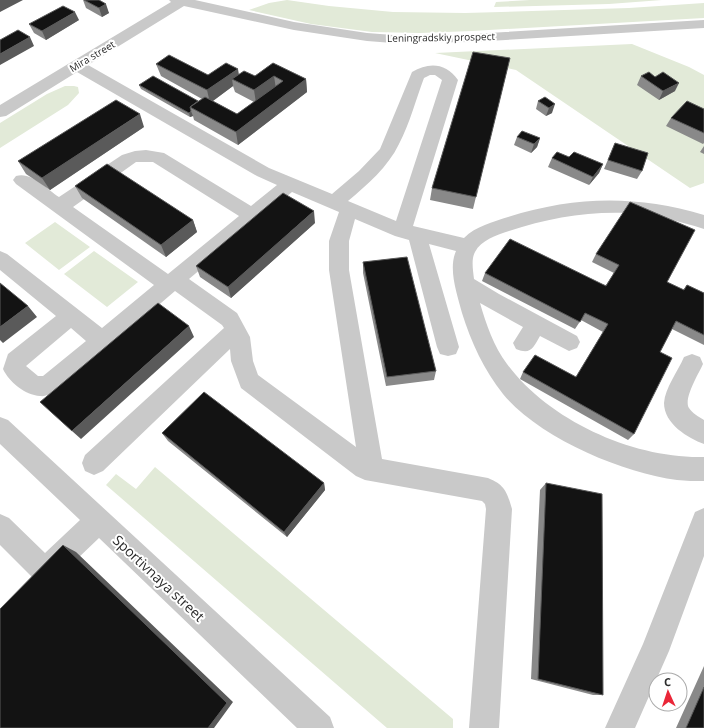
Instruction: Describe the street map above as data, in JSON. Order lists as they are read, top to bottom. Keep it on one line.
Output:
{"streets":{"street":["Leningradskiy prospect","Mira street","Sportivnaya street"]},"crossings":[["Leningradskiy prospect","Mira street"]],"north":"top"}
